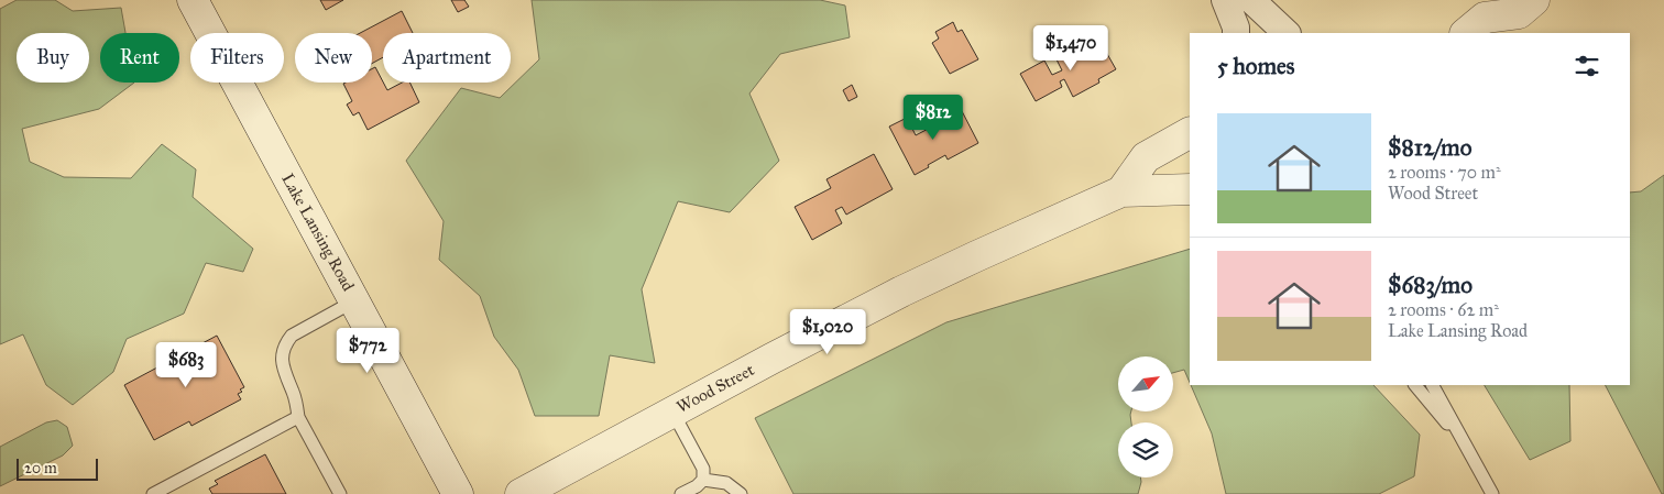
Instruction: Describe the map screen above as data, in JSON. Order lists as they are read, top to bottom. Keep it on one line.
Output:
{"streets":{"street":["Lake Lansing Road","Wood Street"]},"scale_bar":"20 m","north":"top right","page":{"price":["$1,470","$812","$1,020","$772","$683"],"chip":["Buy","Rent","Filters","New","Apartment"],"heading":"5 homes","list":[{"name":"$812/mo","note":"2 rooms · 70 m² · Wood Street"},{"name":"$683/mo","note":"2 rooms · 62 m² · Lake Lansing Road"}],"scale":"20 m"}}
